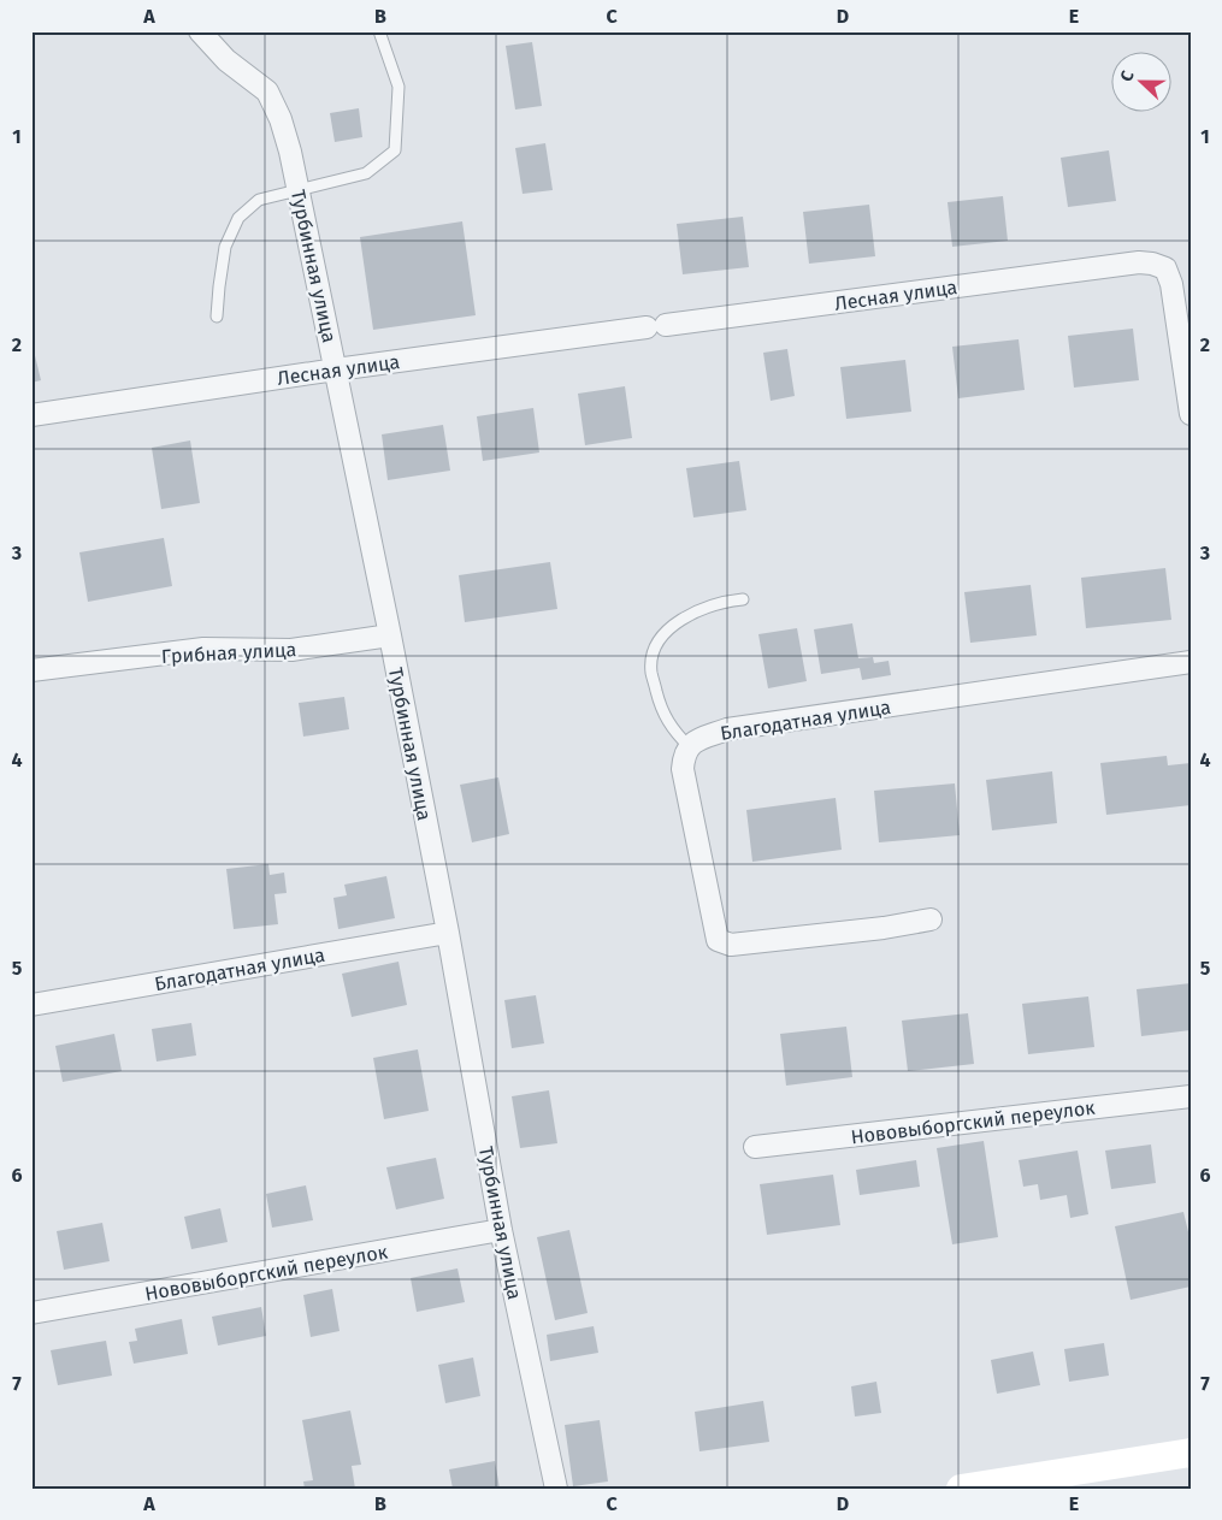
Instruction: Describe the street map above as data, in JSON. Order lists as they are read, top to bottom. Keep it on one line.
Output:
{"streets":{"street":["Турбинная улица","Лесная улица","Грибная улица","Благодатная улица","Нововыборгский переулок"]},"crossings":[["Турбинная улица","Лесная улица"],["Турбинная улица","Грибная улица"],["Турбинная улица","Благодатная улица"],["Турбинная улица","Нововыборгский переулок"]],"north":"left","grid":{"columns":["A","B","C","D","E"],"rows":["1","2","3","4","5","6","7"]}}
